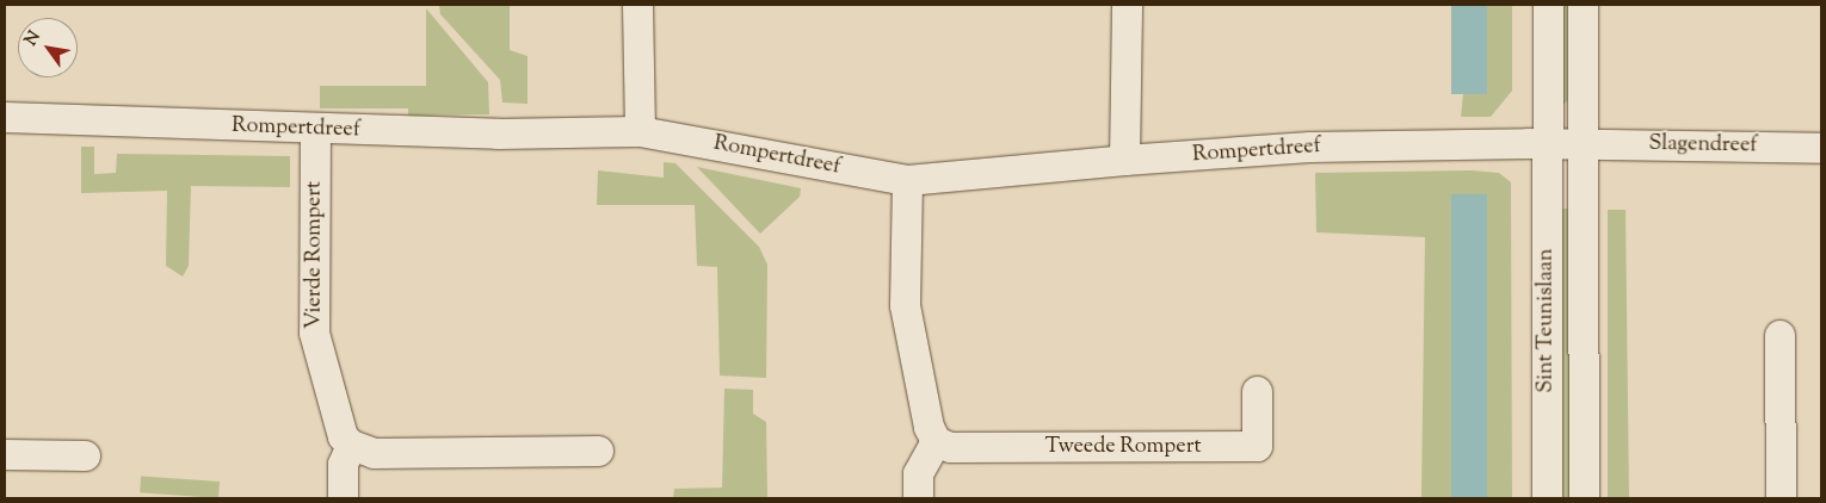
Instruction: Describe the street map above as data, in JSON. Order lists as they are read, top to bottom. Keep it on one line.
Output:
{"streets":{"street":["Rompertdreef","Slagendreef","Vierde Rompert","Sint Teunislaan","Tweede Rompert"]},"crossings":[["Rompertdreef","Vierde Rompert"],["Rompertdreef","Sint Teunislaan"],["Slagendreef","Sint Teunislaan"]],"north":"top left"}
